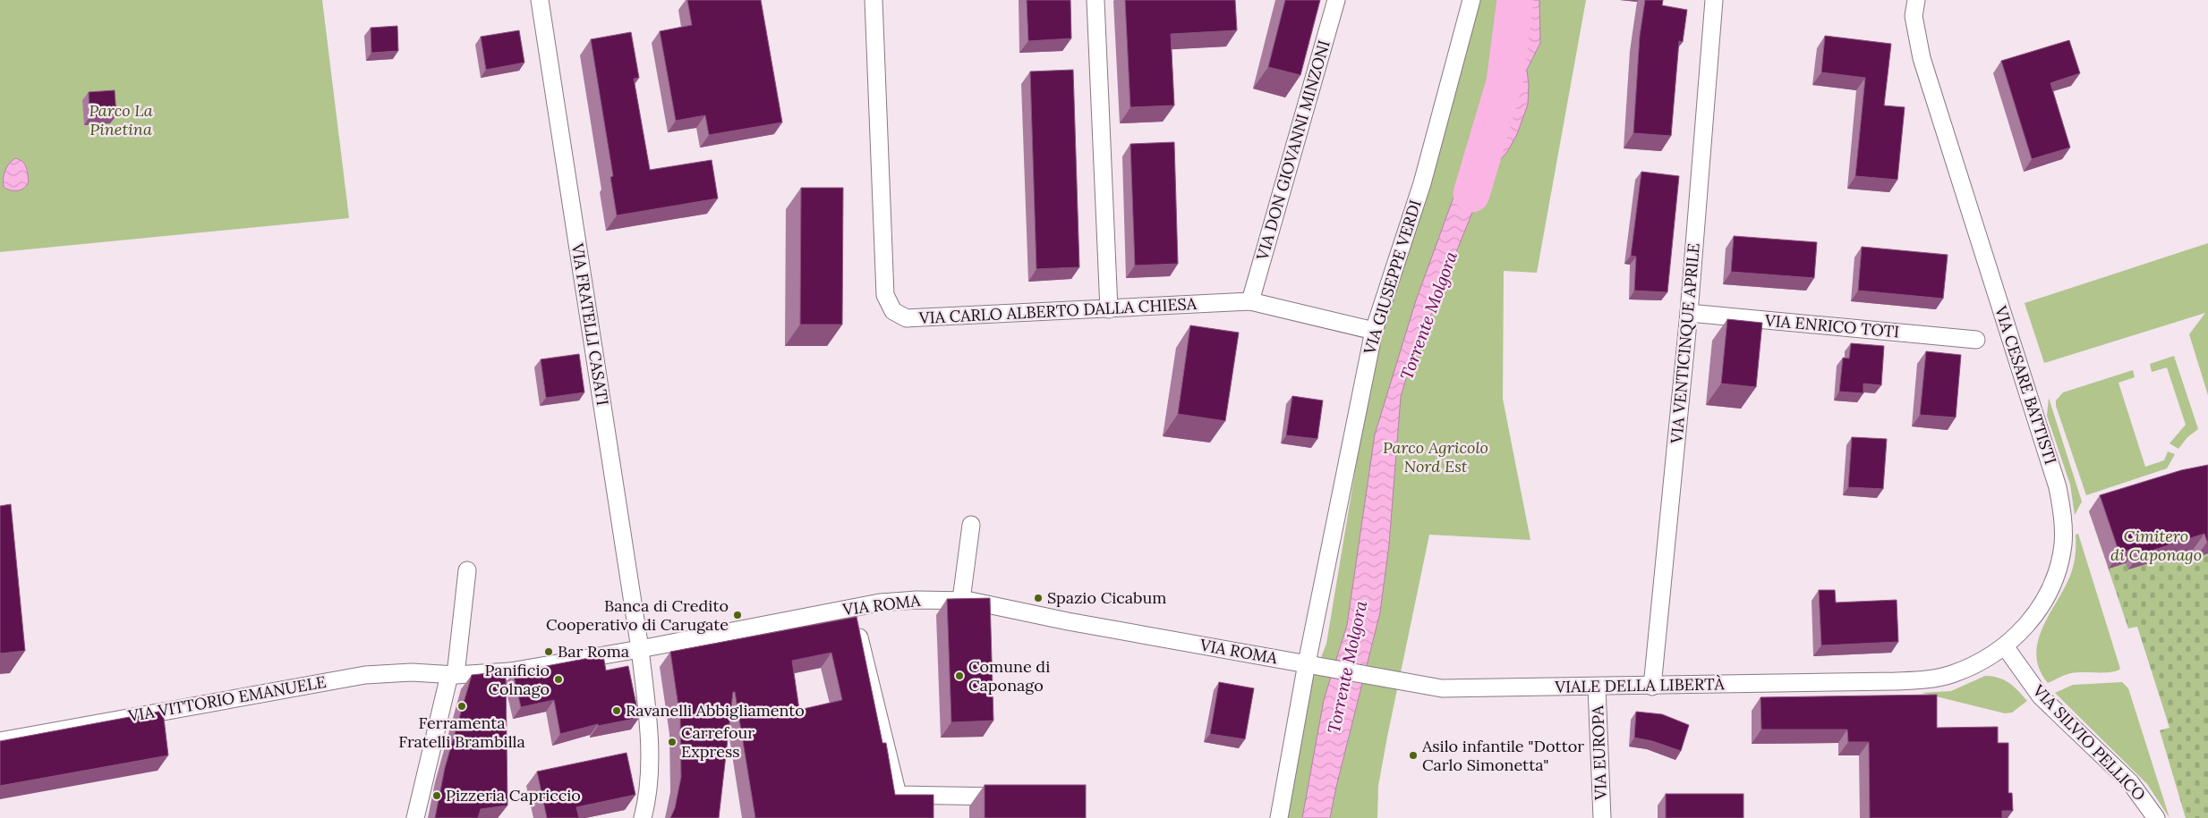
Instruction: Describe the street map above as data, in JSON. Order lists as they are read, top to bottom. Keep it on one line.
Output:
{"streets":{"street":["VIA DON GIOVANNI MINZONI","VIA GIUSEPPE VERDI","VIA CARLO ALBERTO DALLA CHIESA","VIA FRATELLI CASATI","VIA ENRICO TOTI","VIA VENTICINQUE APRILE","VIA CESARE BATTISTI","VIA ROMA","VIALE DELLA LIBERTÀ","VIA VITTORIO EMANUELE","VIA SILVIO PELLICO","VIA EUROPA"]},"crossings":[["VIA DON GIOVANNI MINZONI","VIA CARLO ALBERTO DALLA CHIESA"],["VIA GIUSEPPE VERDI","VIA CARLO ALBERTO DALLA CHIESA"],["VIA GIUSEPPE VERDI","VIA ROMA"],["VIA FRATELLI CASATI","VIA ROMA"],["VIA ENRICO TOTI","VIA VENTICINQUE APRILE"],["VIA VENTICINQUE APRILE","VIALE DELLA LIBERTÀ"],["VIA CESARE BATTISTI","VIALE DELLA LIBERTÀ"],["VIA CESARE BATTISTI","VIA SILVIO PELLICO"],["VIA ROMA","VIALE DELLA LIBERTÀ"],["VIA ROMA","VIA VITTORIO EMANUELE"],["VIALE DELLA LIBERTÀ","VIA EUROPA"]],"water":["Torrente Molgora"],"parks":["Parco La Pinetina","Parco Agricolo Nord Est","Cimitero di Caponago"],"places":["Spazio Cicabum","Banca di Credito Cooperativo di Carugate","Bar Roma","Comune di Caponago","Panificio Colnago","Ferramenta Fratelli Brambilla","Ravanelli Abbigliamento","Carrefour Express","Asilo infantile \"Dottor Carlo Simonetta\"","Pizzeria Capriccio"]}
